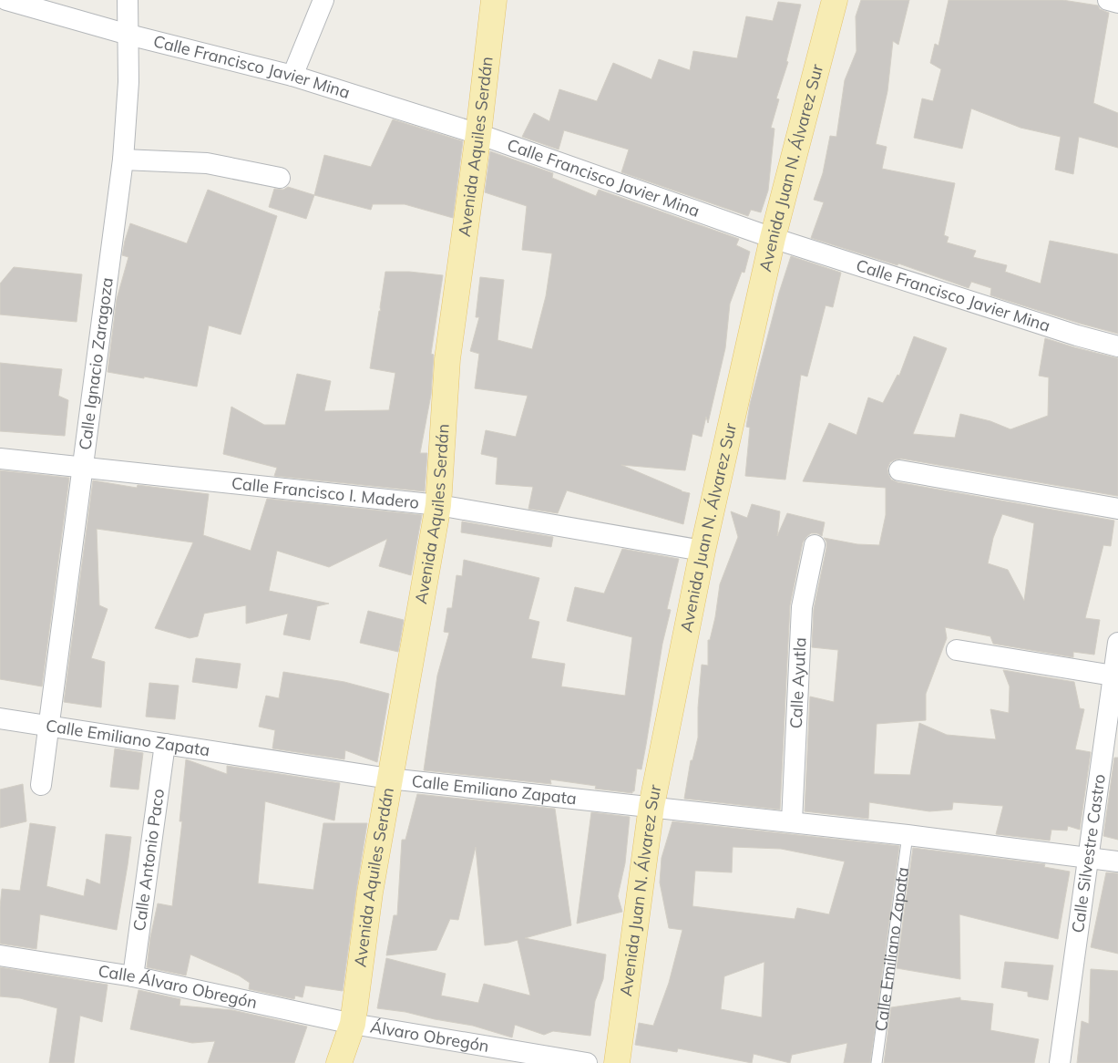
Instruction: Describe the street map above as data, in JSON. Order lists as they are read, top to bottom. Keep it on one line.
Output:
{"streets":{"main road":["Avenida Aquiles Serdán","Avenida Juan N. Álvarez Sur"],"street":["Calle Francisco Javier Mina","Calle Ignacio Zaragoza","Calle Francisco I. Madero","Calle Ayutla","Calle Emiliano Zapata","Calle Silvestre Castro","Calle Antonio Paco","Calle Álvaro Obregón","Álvaro Obregón"]},"crossings":[["Calle Francisco Javier Mina","Avenida Aquiles Serdán"],["Calle Francisco Javier Mina","Avenida Juan N. Álvarez Sur"],["Calle Francisco Javier Mina","Calle Ignacio Zaragoza"],["Avenida Aquiles Serdán","Calle Francisco I. Madero"],["Avenida Aquiles Serdán","Calle Emiliano Zapata"],["Avenida Aquiles Serdán","Calle Álvaro Obregón"],["Avenida Aquiles Serdán","Álvaro Obregón"],["Avenida Juan N. Álvarez Sur","Calle Francisco I. Madero"],["Avenida Juan N. Álvarez Sur","Calle Emiliano Zapata"],["Calle Ignacio Zaragoza","Calle Francisco I. Madero"],["Calle Ignacio Zaragoza","Calle Emiliano Zapata"],["Calle Ayutla","Calle Emiliano Zapata"],["Calle Emiliano Zapata","Calle Silvestre Castro"],["Calle Emiliano Zapata","Calle Antonio Paco"],["Calle Antonio Paco","Calle Álvaro Obregón"],["Calle Álvaro Obregón","Álvaro Obregón"]]}
